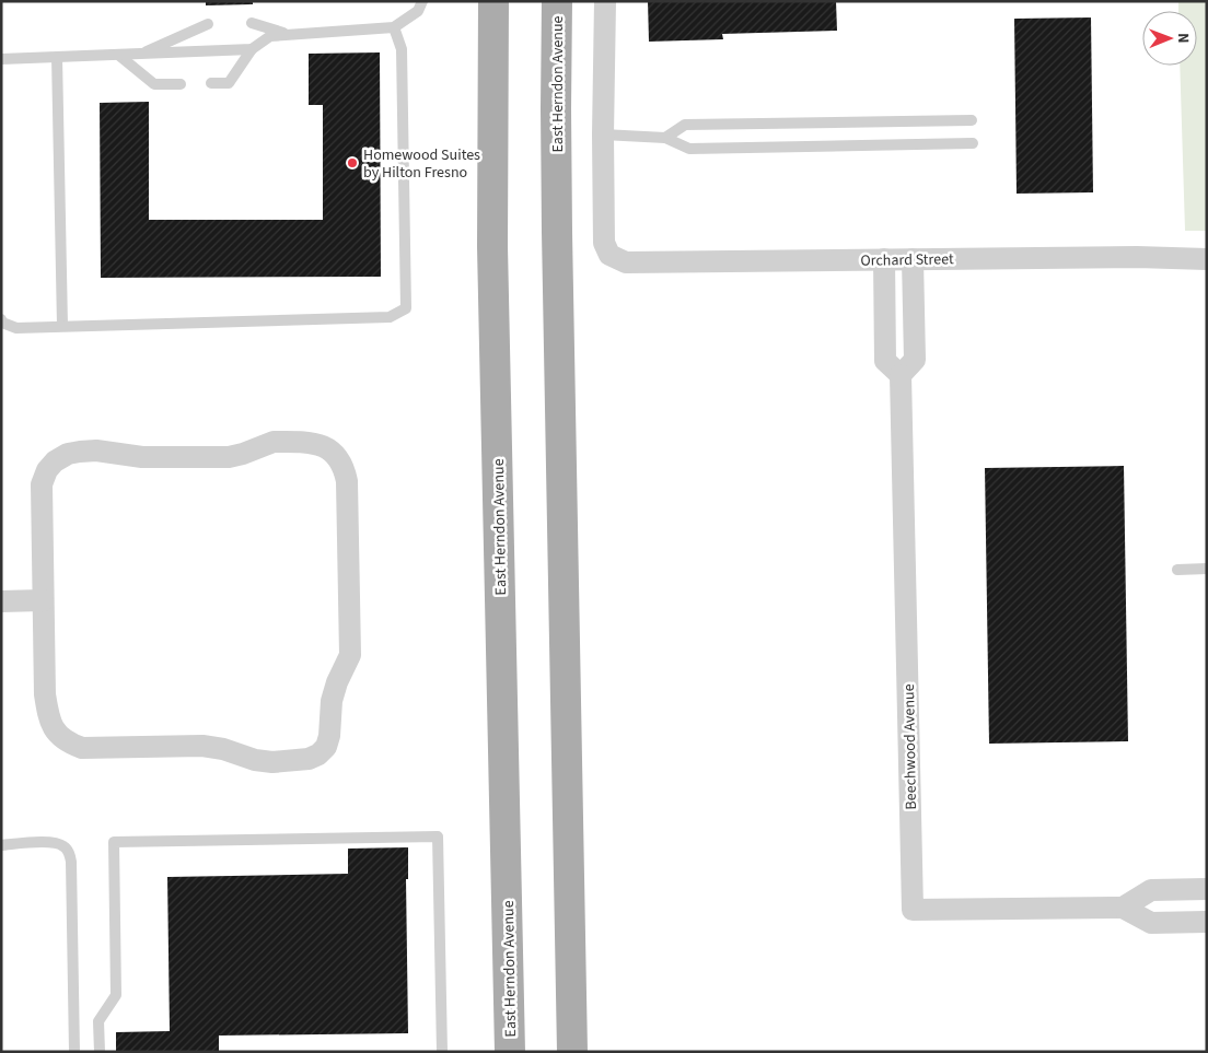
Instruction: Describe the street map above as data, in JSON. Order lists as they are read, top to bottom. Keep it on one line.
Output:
{"streets":{"main road":["East Herndon Avenue"],"street":["Orchard Street","Beechwood Avenue"]},"places":["Homewood Suites by Hilton Fresno"],"north":"right"}
